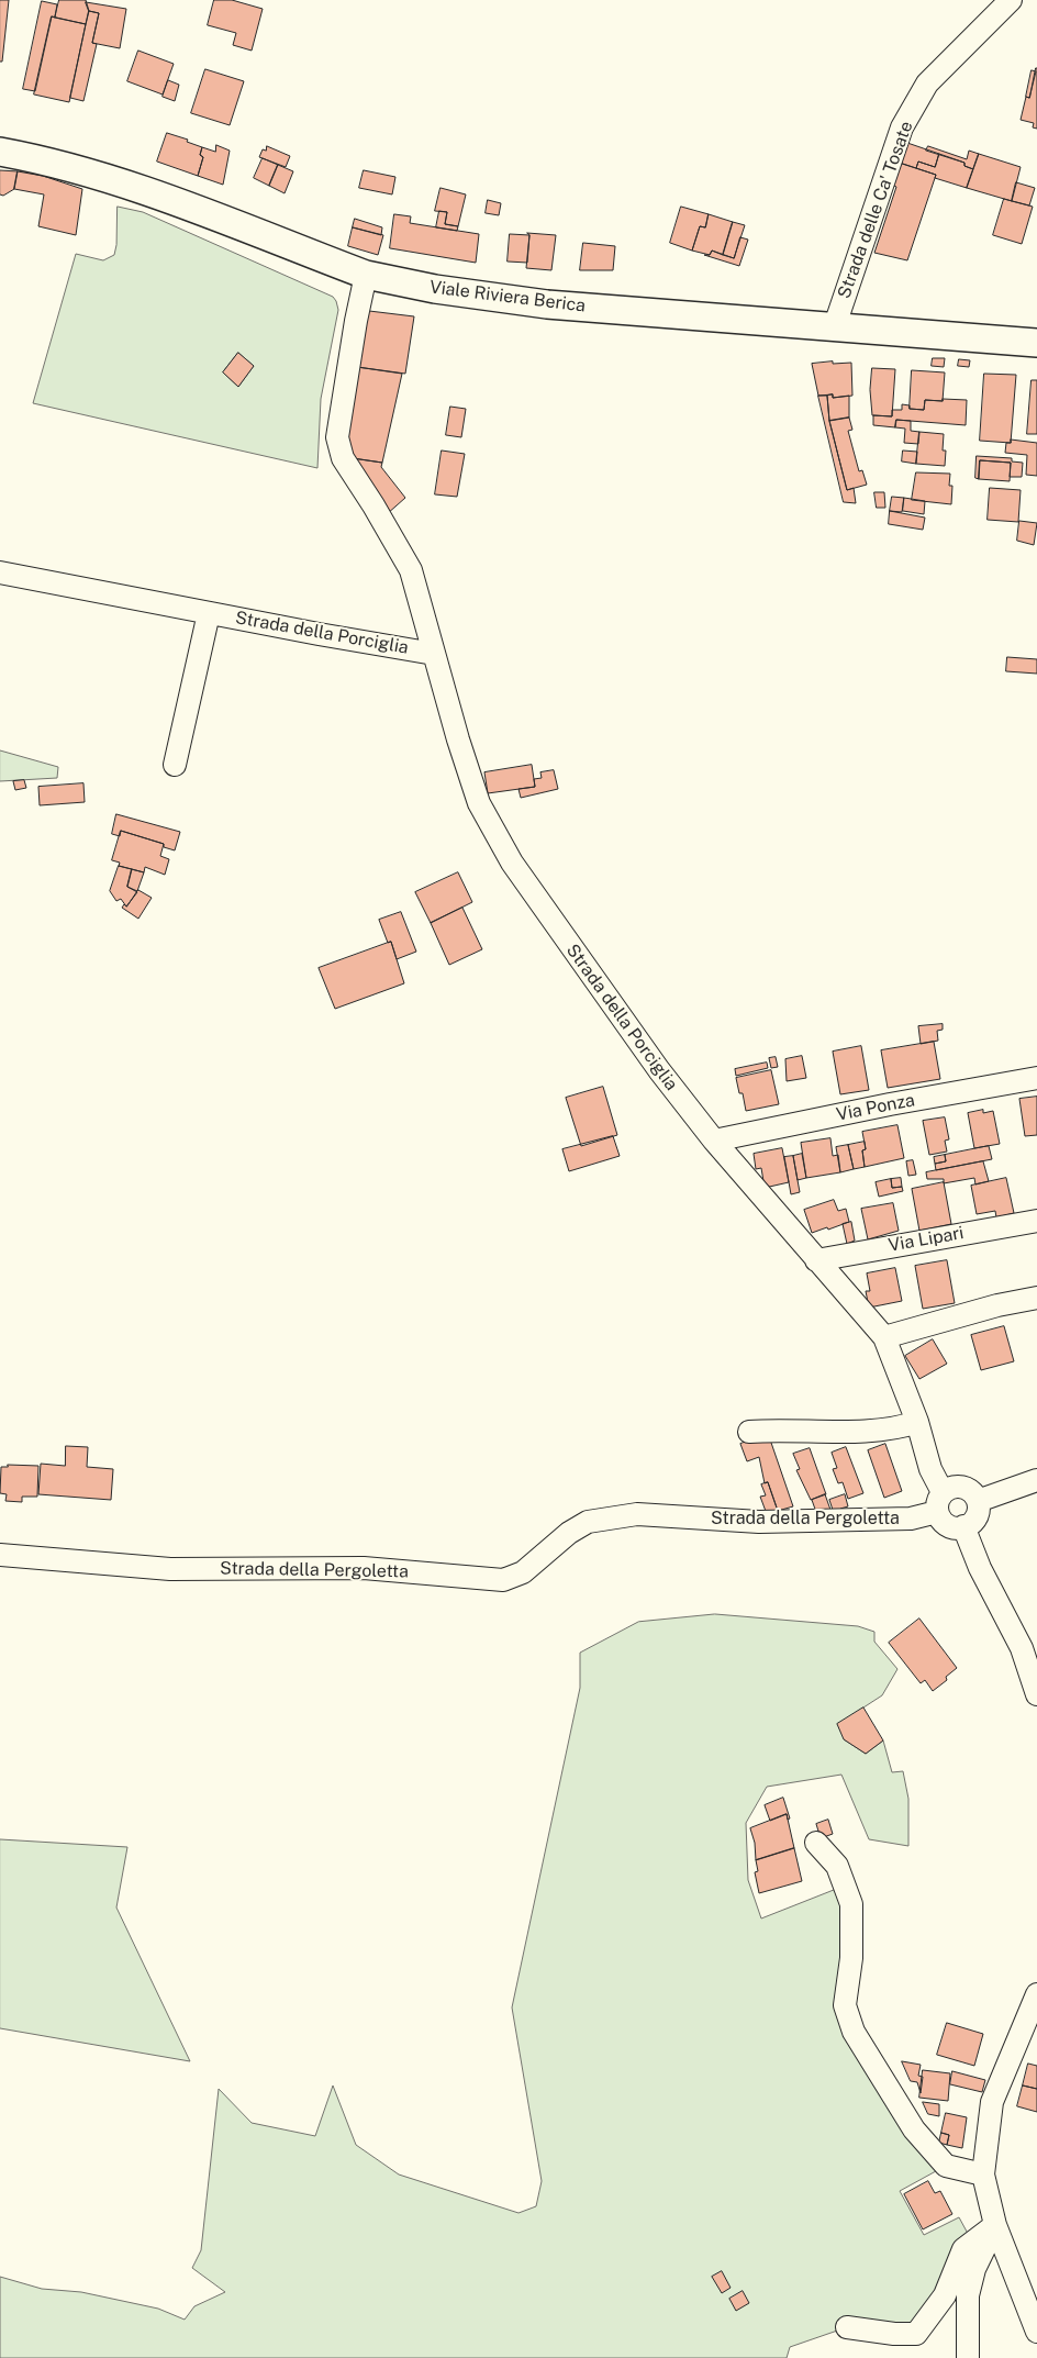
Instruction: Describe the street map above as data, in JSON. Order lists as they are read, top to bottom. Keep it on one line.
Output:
{"streets":{"main road":["Viale Riviera Berica"],"street":["Strada delle Ca' Tosate","Strada della Porciglia","Via Ponza","Via Lipari","Strada della Pergoletta"]},"crossings":[["Strada delle Ca' Tosate","Viale Riviera Berica"],["Viale Riviera Berica","Strada della Porciglia"],["Strada della Porciglia","Via Ponza"],["Strada della Porciglia","Via Lipari"],["Strada della Porciglia","Strada della Pergoletta"]]}
